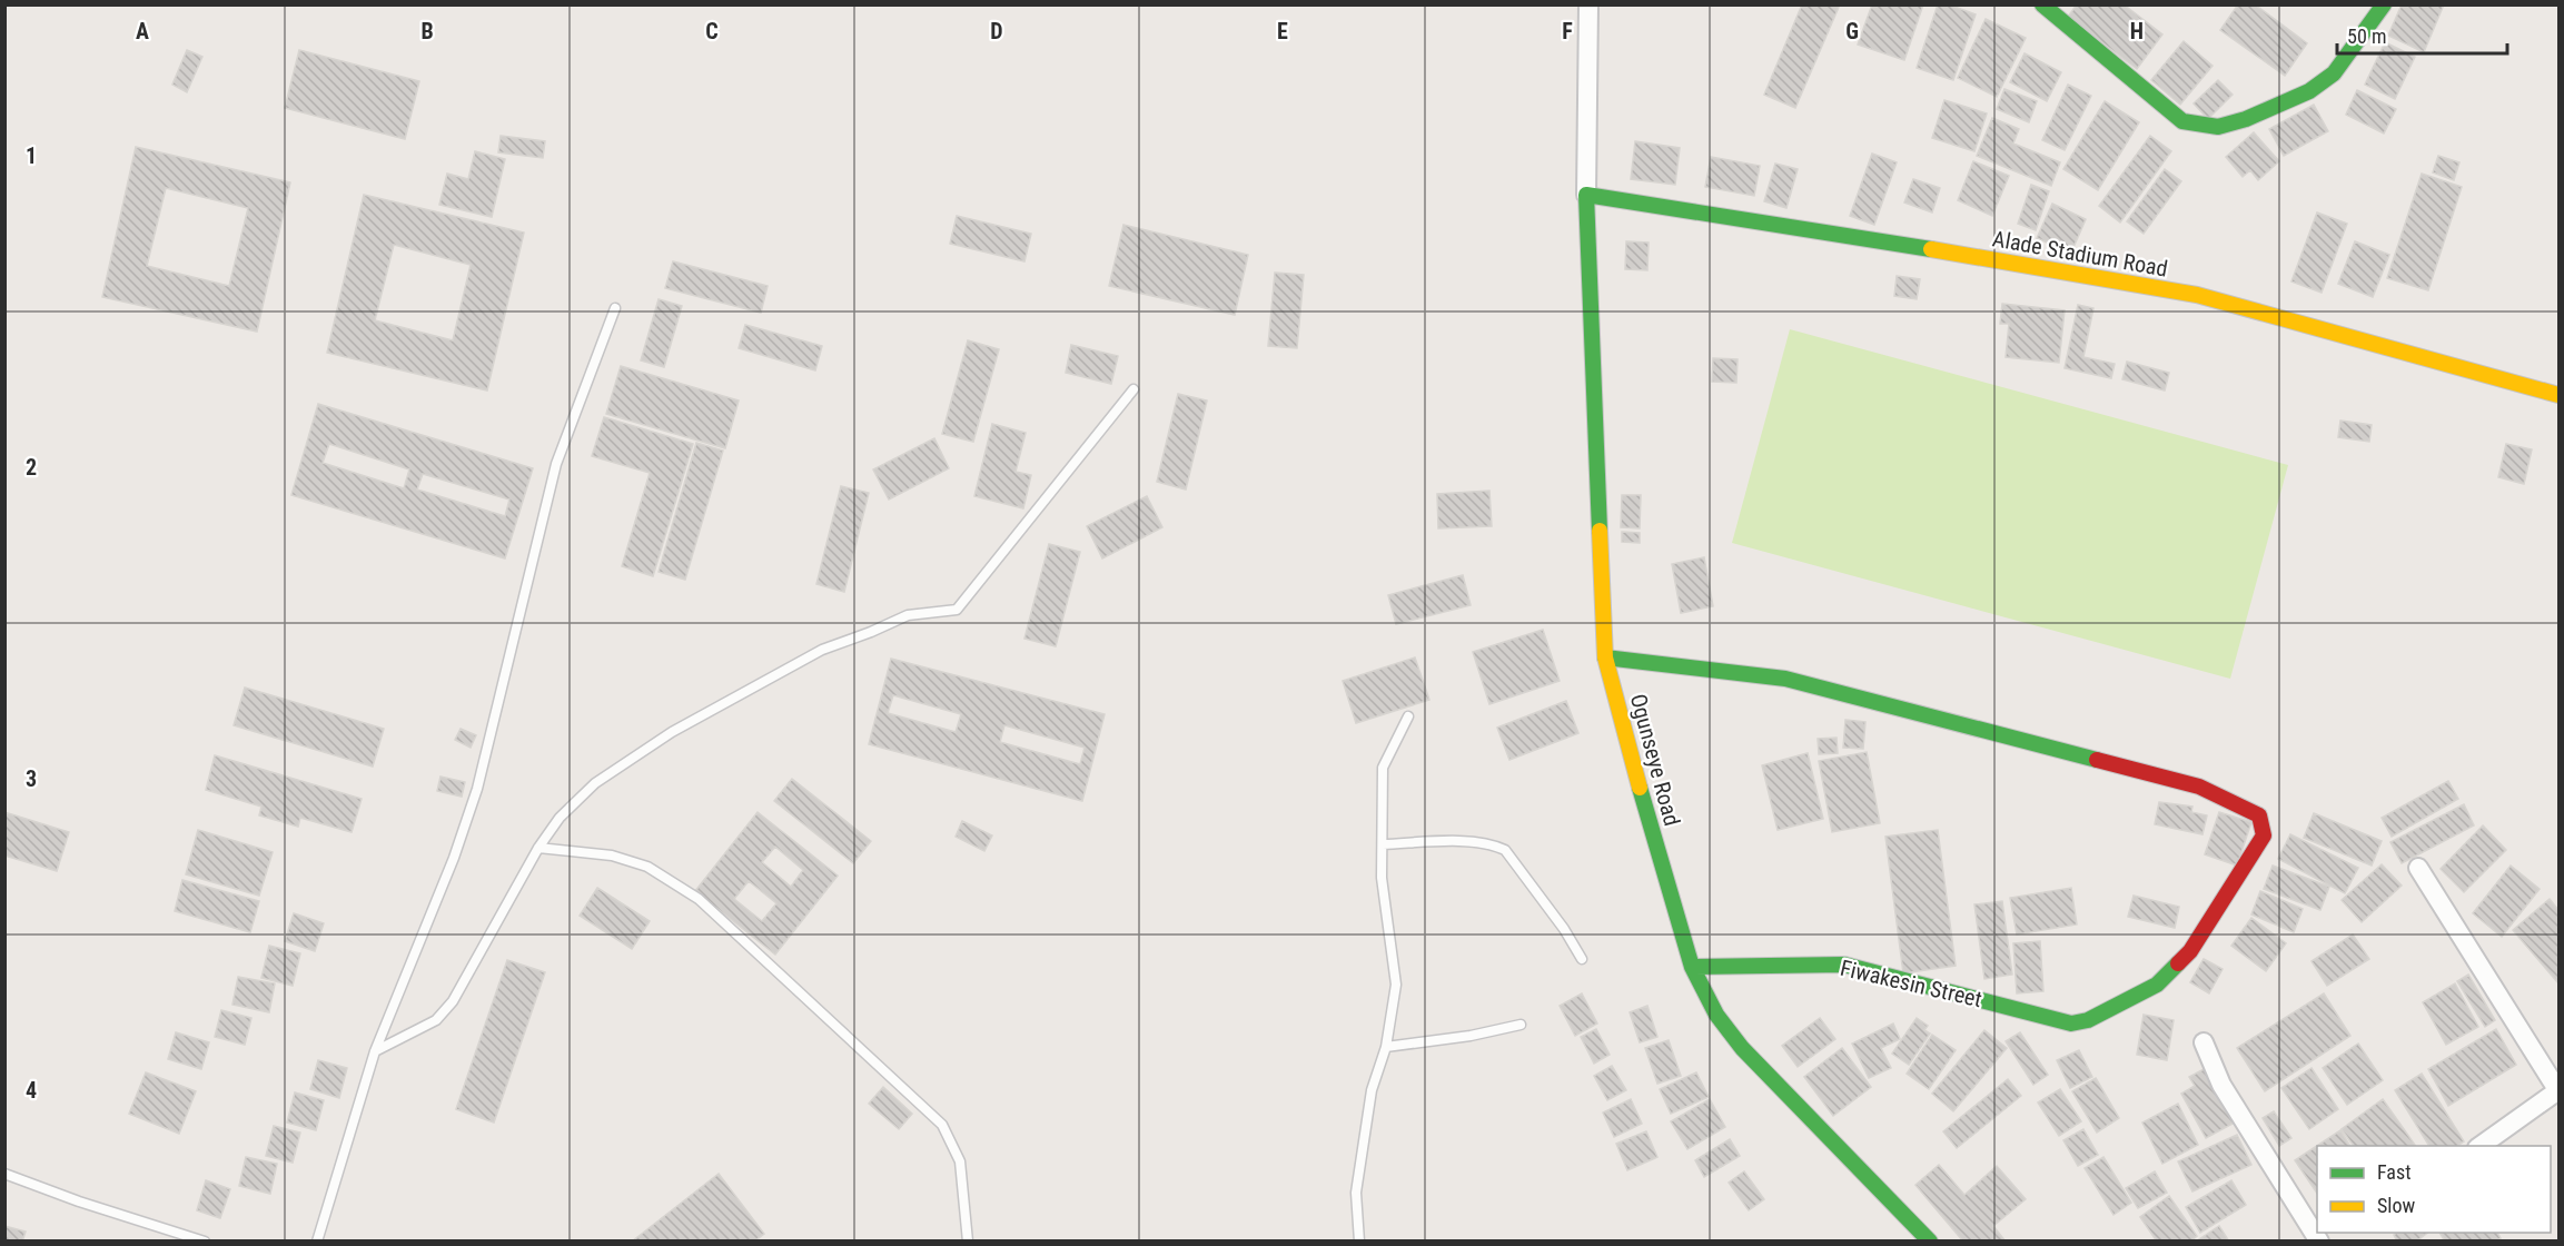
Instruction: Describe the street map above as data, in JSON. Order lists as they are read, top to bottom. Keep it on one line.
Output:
{"streets":{"street":["Alade Stadium Road","Ogunseye Road","Fiwakesin Street"]},"crossings":[["Alade Stadium Road","Ogunseye Road"],["Ogunseye Road","Fiwakesin Street"]],"legend":["Fast","Slow"],"scale_bar":"50 m","grid":{"columns":["A","B","C","D","E","F","G","H"],"rows":["1","2","3","4"]}}
